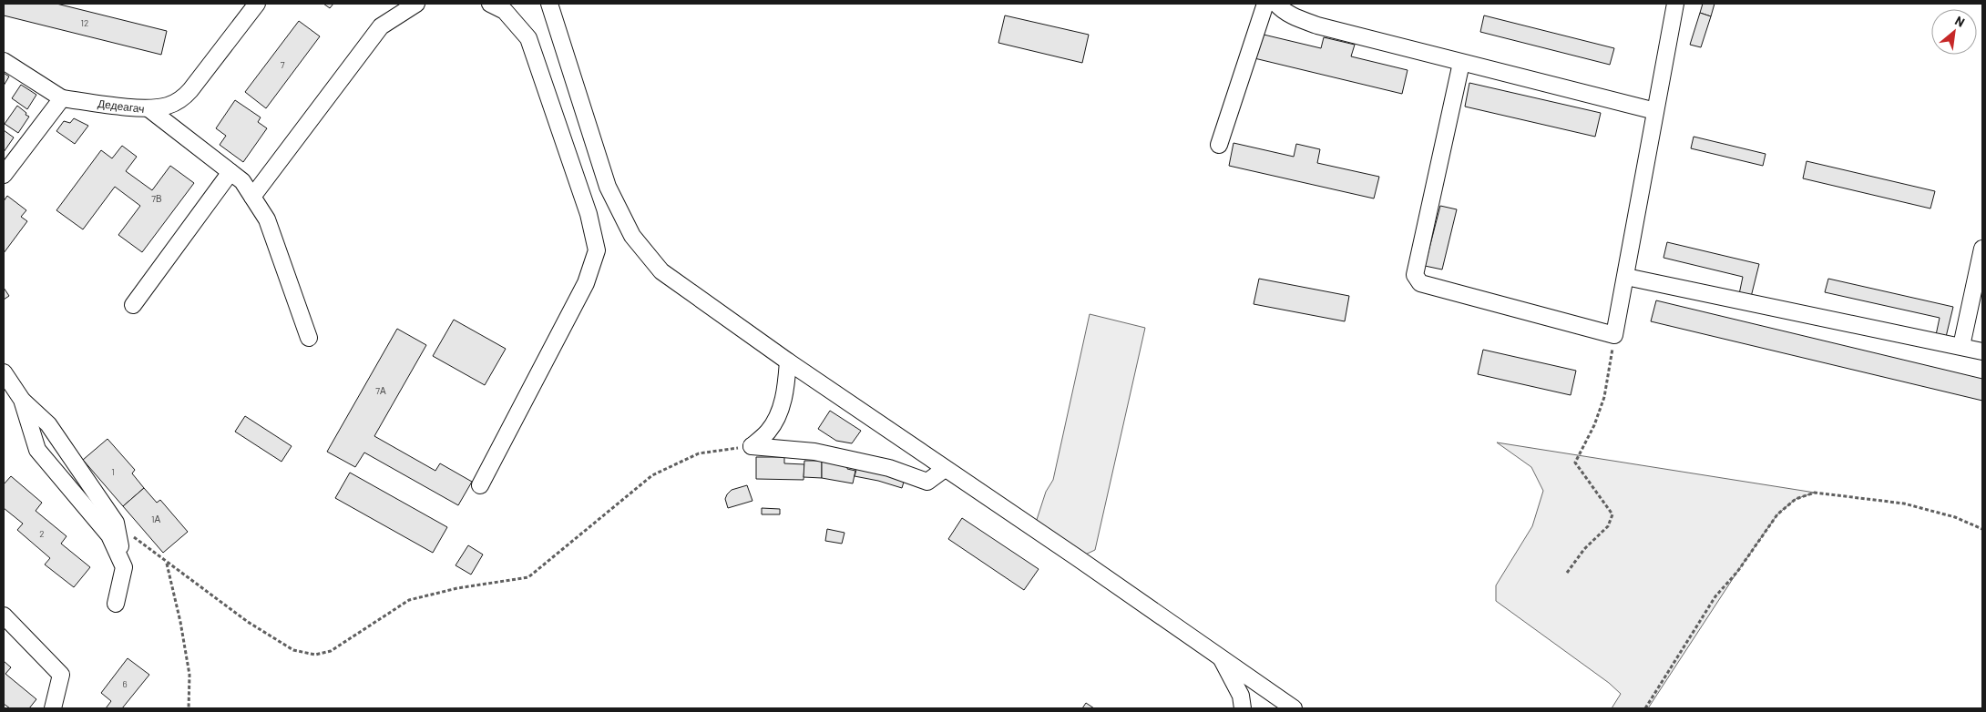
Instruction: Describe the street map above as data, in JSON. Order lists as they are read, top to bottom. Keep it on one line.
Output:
{"streets":{"street":["Дедеагач"]},"house_numbers":["12","7","7В","7А","1","1А","2","6"],"north":"top right"}
